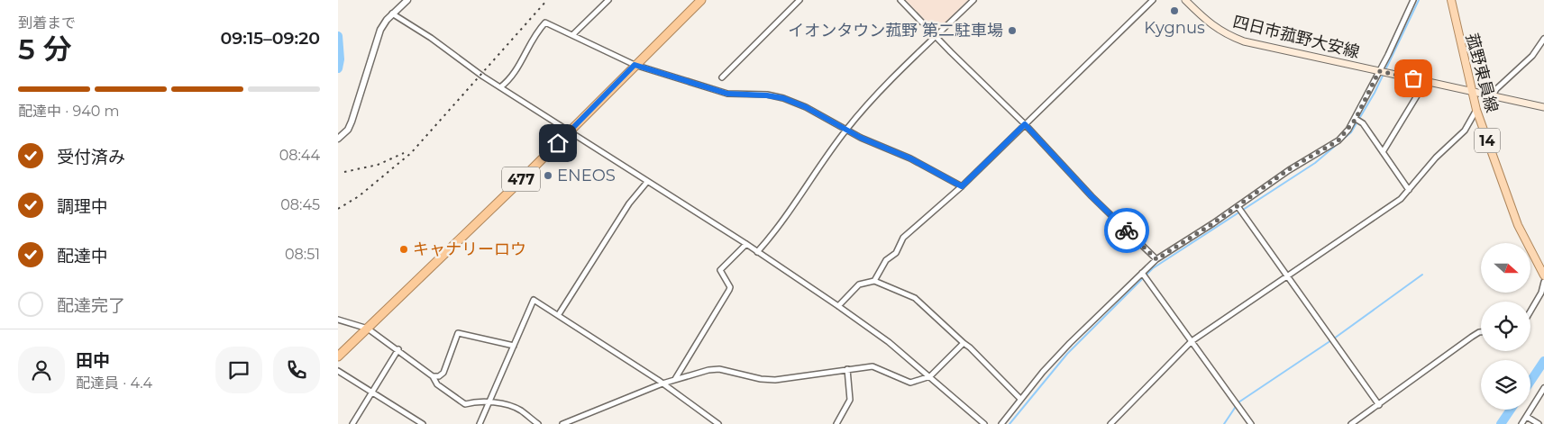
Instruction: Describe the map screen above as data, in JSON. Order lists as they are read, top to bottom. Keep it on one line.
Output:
{"streets":{"highway":["477"],"main road":["四日市菰野大安線","菰野東員線","14"]},"crossings":[["四日市菰野大安線","菰野東員線"]],"places":["Kygnus","イオンタウン菰野 第二駐車場","ENEOS","キャナリーロウ"],"north":"right","page":{"heading":["5 分","到着まで","09:15–09:20"],"panel":["田中","配達員 · 4.4"],"bar":"配達中 · 940 m","list":[["受付済み","08:44"],["調理中","08:45"],["配達中","08:51"],"配達完了"]}}
